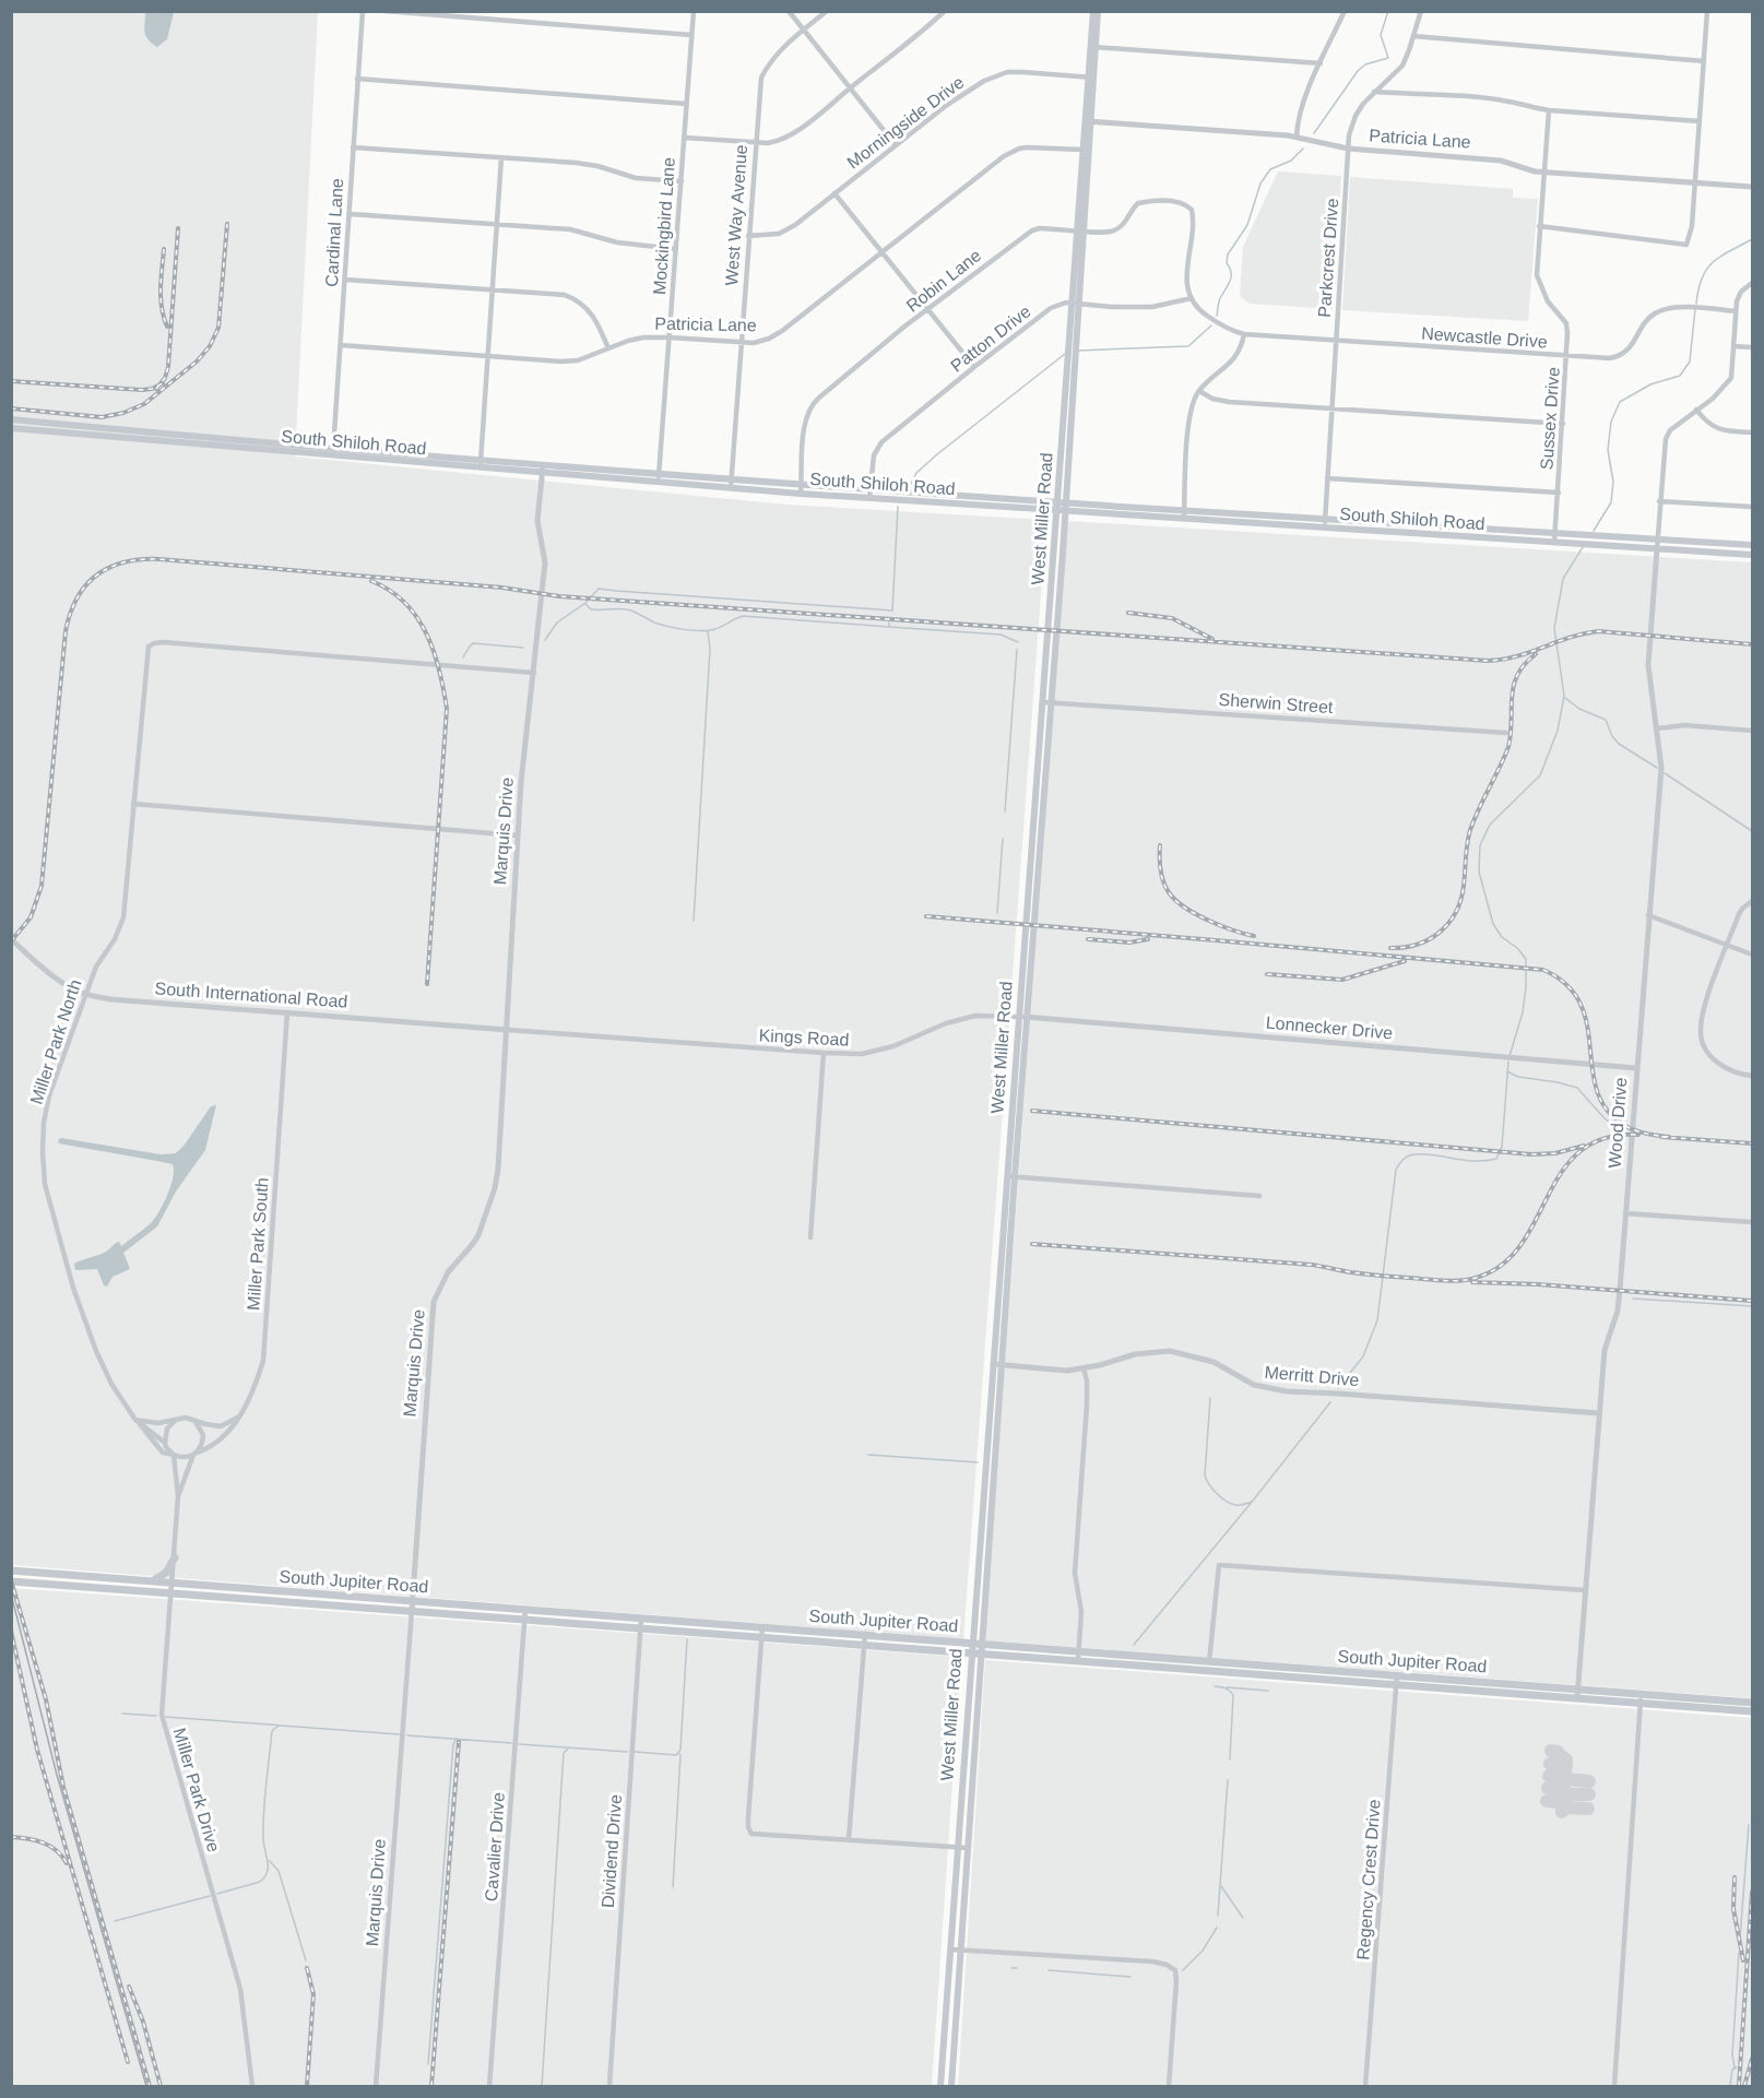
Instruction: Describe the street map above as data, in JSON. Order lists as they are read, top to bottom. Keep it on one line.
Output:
{"streets":{"main road":["South Shiloh Road","West Miller Road","South Jupiter Road"],"street":["Morningside Drive","Patricia Lane","West Way Avenue","Mockingbird Lane","Cardinal Lane","Parkcrest Drive","Robin Lane","Newcastle Drive","Patton Drive","Sussex Drive","Sherwin Street","Marquis Drive","South International Road","Lonnecker Drive","Kings Road","Miller Park North","Wood Drive","Miller Park South","Merritt Drive","Miller Park Drive","Cavalier Drive","Dividend Drive","Regency Crest Drive"]},"crossings":[["Morningside Drive","West Way Avenue"],["Morningside Drive","West Miller Road"],["Patricia Lane","West Way Avenue"],["Patricia Lane","Mockingbird Lane"],["Patricia Lane","Cardinal Lane"],["Patricia Lane","Parkcrest Drive"],["Patricia Lane","Sussex Drive"],["Patricia Lane","West Miller Road"],["West Way Avenue","South Shiloh Road"],["Mockingbird Lane","South Shiloh Road"],["Cardinal Lane","South Shiloh Road"],["Parkcrest Drive","Newcastle Drive"],["Parkcrest Drive","South Shiloh Road"],["Robin Lane","Newcastle Drive"],["Robin Lane","Patton Drive"],["Robin Lane","South Shiloh Road"],["Robin Lane","West Miller Road"],["Newcastle Drive","Patton Drive"],["Newcastle Drive","Sussex Drive"],["Patton Drive","South Shiloh Road"],["Patton Drive","West Miller Road"],["Sussex Drive","South Shiloh Road"],["South Shiloh Road","West Miller Road"],["South Shiloh Road","Marquis Drive"],["South Shiloh Road","Wood Drive"],["West Miller Road","Sherwin Street"],["West Miller Road","Lonnecker Drive"],["West Miller Road","Kings Road"],["West Miller Road","Merritt Drive"],["West Miller Road","South Jupiter Road"],["Marquis Drive","South International Road"],["Marquis Drive","Kings Road"],["Marquis Drive","Miller Park North"],["Marquis Drive","South Jupiter Road"],["South International Road","Kings Road"],["South International Road","Miller Park North"],["South International Road","Miller Park South"],["Lonnecker Drive","Kings Road"],["Lonnecker Drive","Wood Drive"],["Miller Park North","Miller Park South"],["Miller Park North","Miller Park Drive"],["Wood Drive","Merritt Drive"],["Wood Drive","South Jupiter Road"],["South Jupiter Road","Miller Park Drive"],["South Jupiter Road","Cavalier Drive"],["South Jupiter Road","Dividend Drive"],["South Jupiter Road","Regency Crest Drive"]]}
